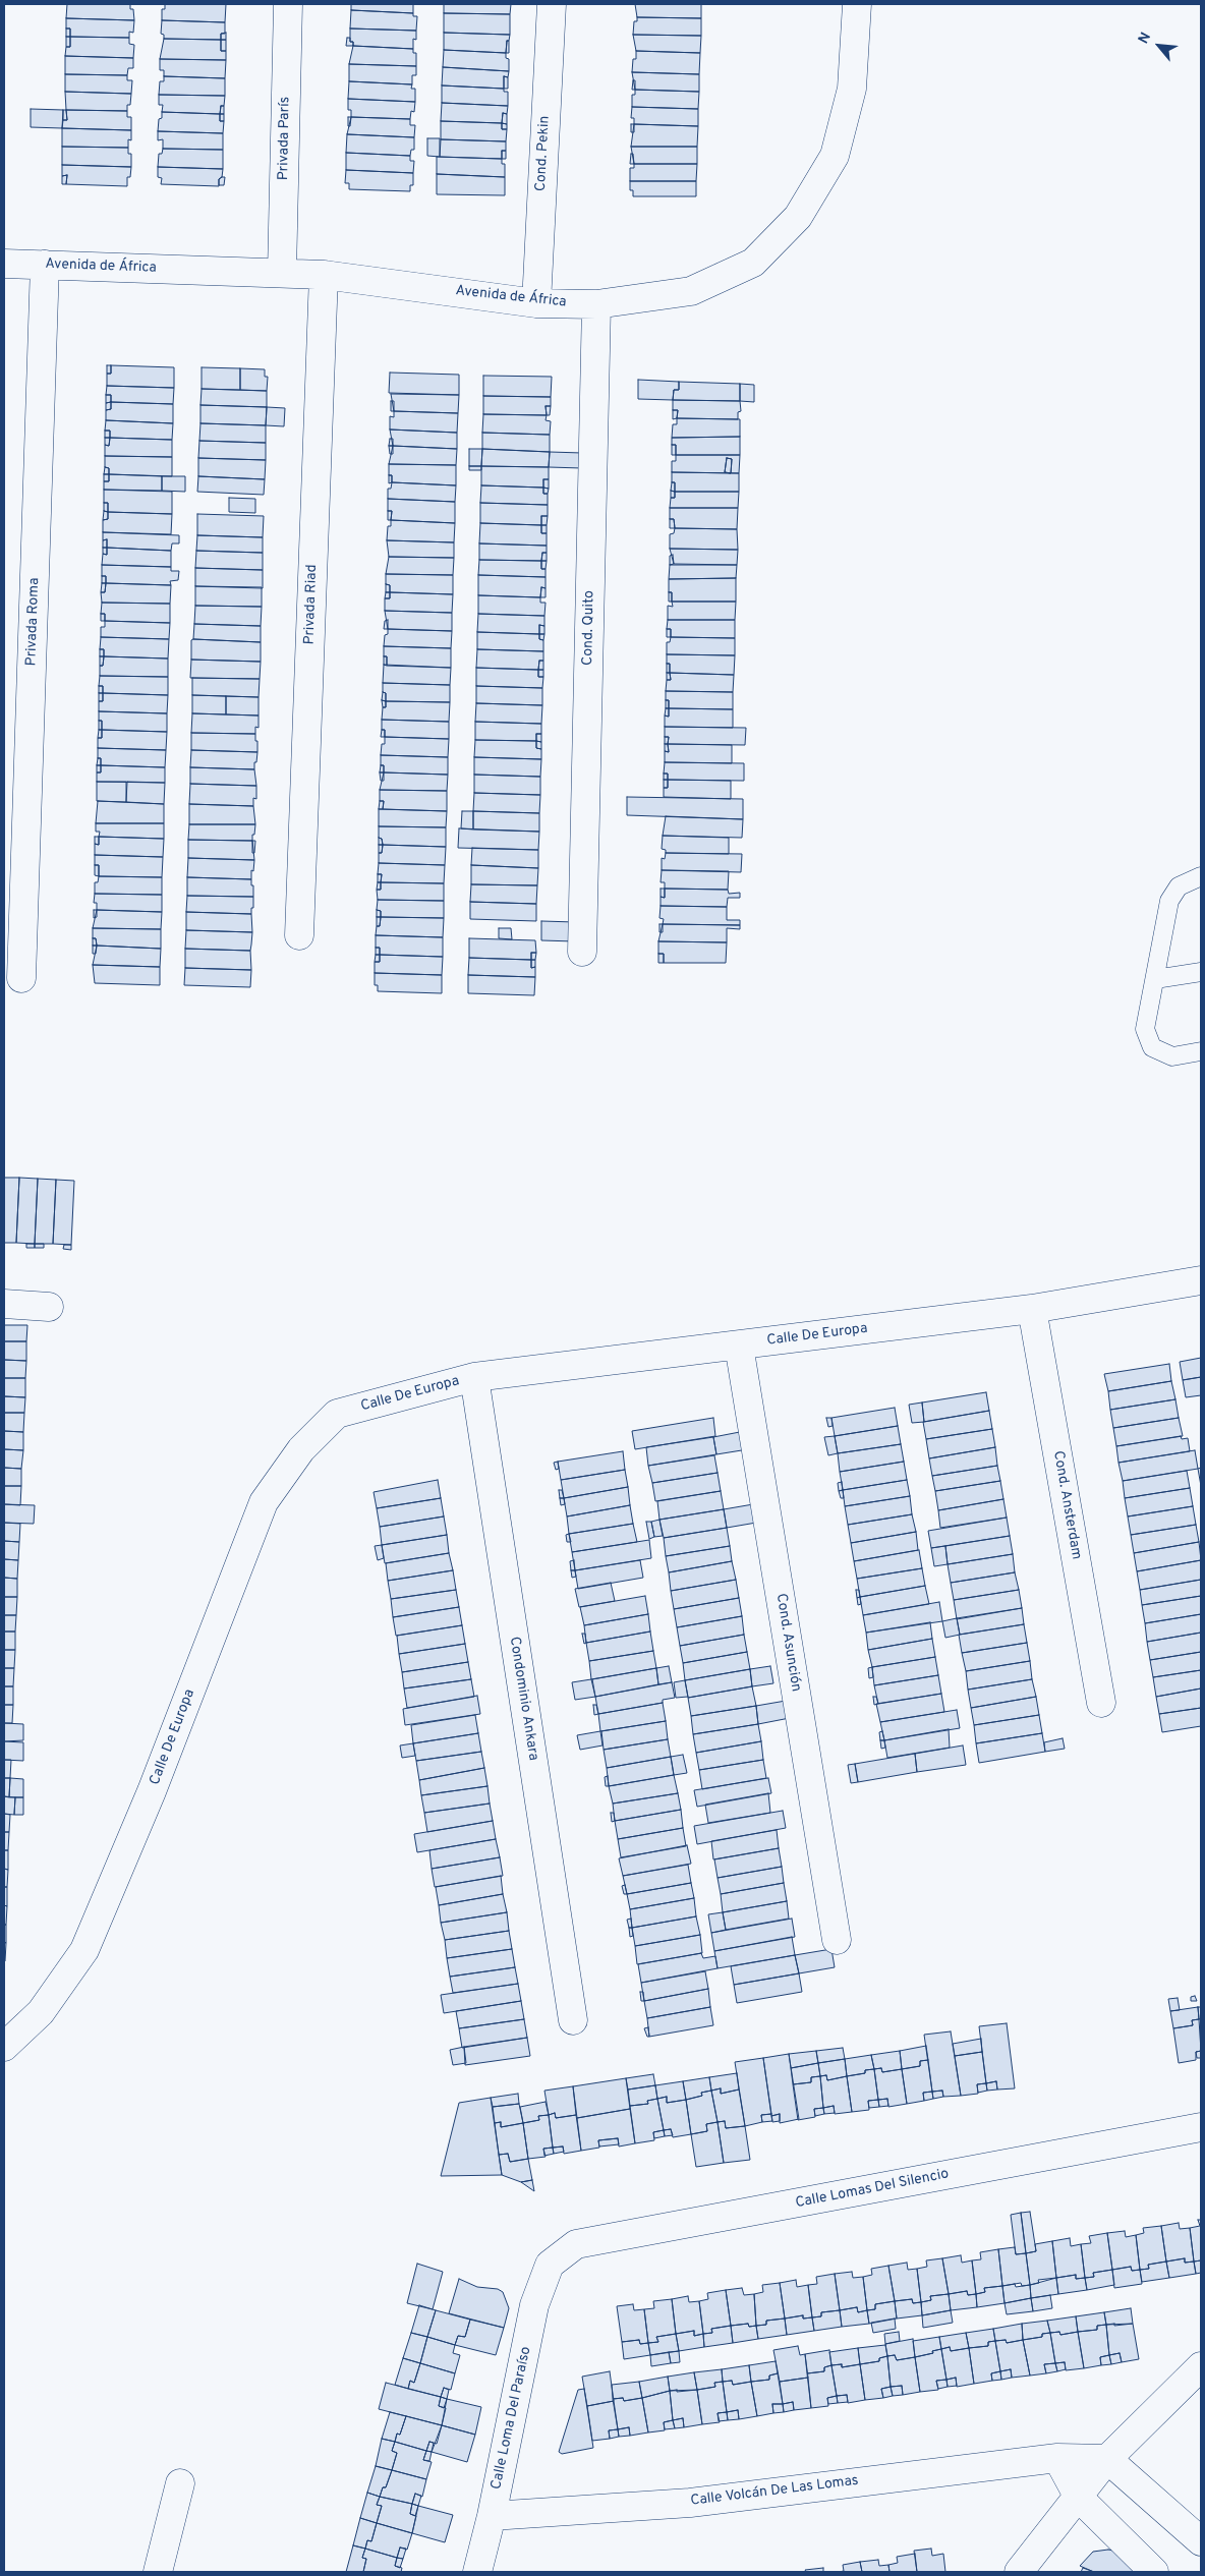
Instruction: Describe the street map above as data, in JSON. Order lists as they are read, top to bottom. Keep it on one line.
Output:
{"streets":{"street":["Privada París","Cond. Pekin","Avenida de África","Privada Riad","Privada Roma","Cond. Quito","Calle De Europa","Cond. Ansterdam","Cond. Asunción","Condominio Ankara","Calle Lomas Del Silencio","Calle Loma Del Paraíso","Calle Volcán De Las Lomas"]},"crossings":[["Privada París","Avenida de África"],["Cond. Pekin","Avenida de África"],["Avenida de África","Privada Riad"],["Avenida de África","Privada Roma"],["Avenida de África","Cond. Quito"],["Calle De Europa","Cond. Ansterdam"],["Calle De Europa","Cond. Asunción"],["Calle De Europa","Condominio Ankara"],["Calle Lomas Del Silencio","Calle Loma Del Paraíso"],["Calle Loma Del Paraíso","Calle Volcán De Las Lomas"]],"north":"top left"}
